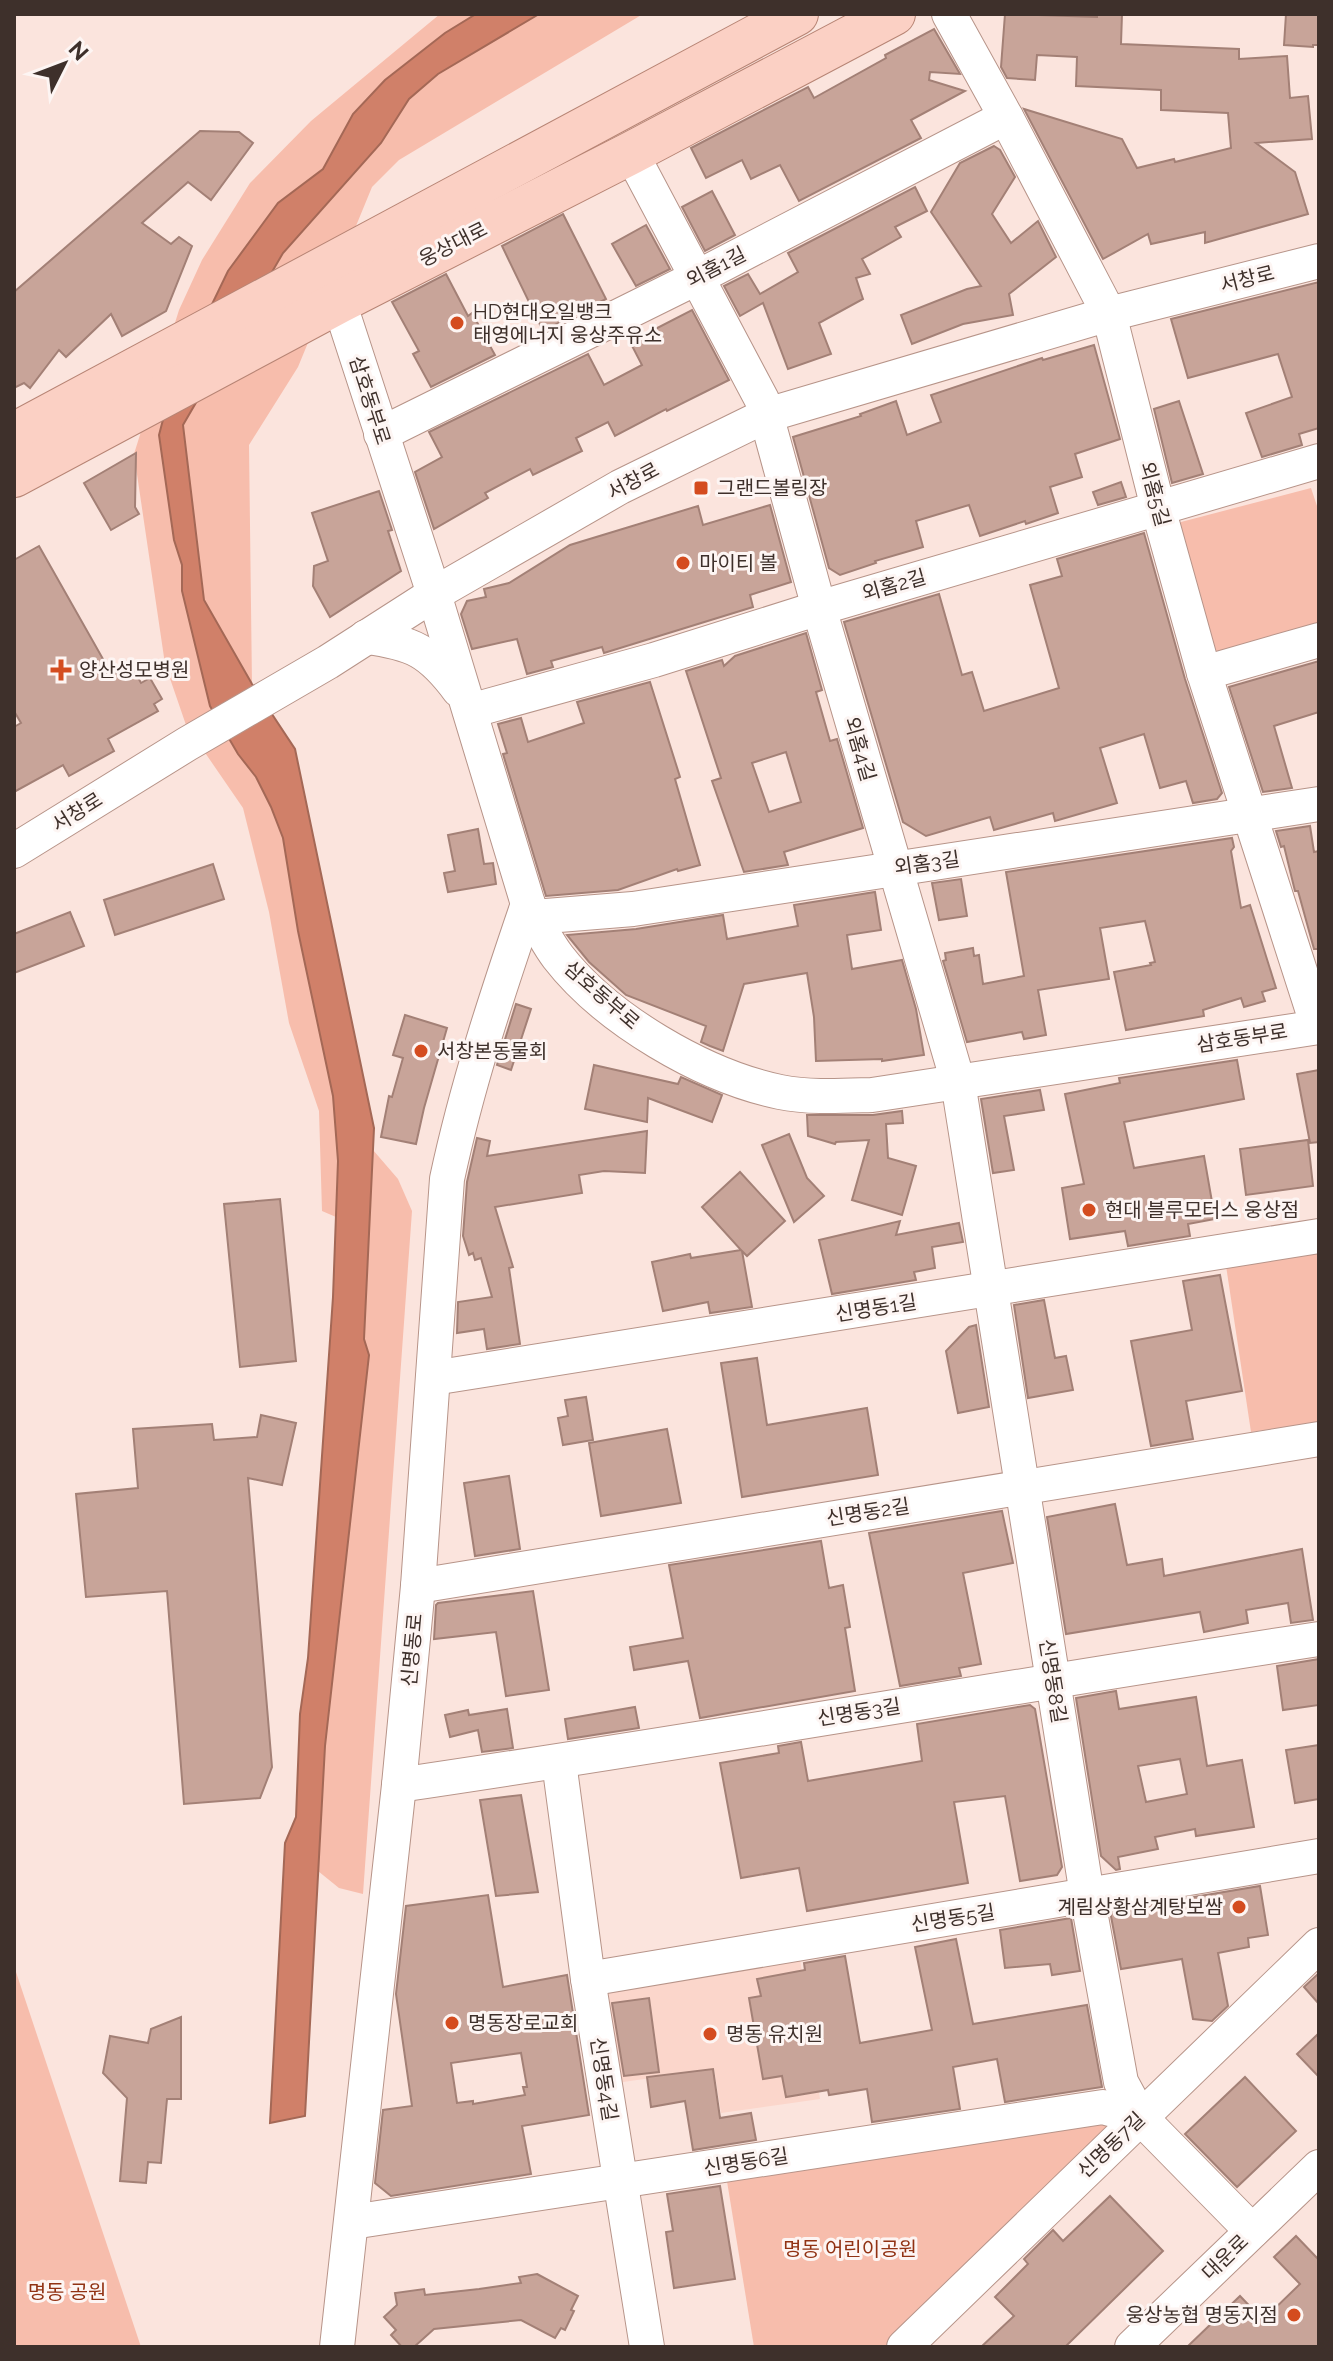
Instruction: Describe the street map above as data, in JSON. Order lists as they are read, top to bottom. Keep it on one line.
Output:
{"streets":{"main road":["웅상대로"],"street":["외홈1길","서창로","삼호동부로","외홈5길","외홈2길","외홈4길","외홈3길","신명동1길","신명동2길","신명동로","신명동8길","신명동3길","신명동5길","신명동4길","신명동7길","신명동6길","대운로"]},"crossings":[["웅상대로","삼호동부로"],["웅상대로","외홈4길"],["외홈1길","삼호동부로"],["외홈1길","외홈4길"],["서창로","삼호동부로"],["서창로","외홈5길"],["서창로","외홈4길"],["삼호동부로","외홈5길"],["삼호동부로","외홈2길"],["삼호동부로","외홈4길"],["삼호동부로","외홈3길"],["삼호동부로","신명동로"],["삼호동부로","신명동8길"],["외홈5길","외홈2길"],["외홈5길","외홈3길"],["외홈2길","외홈4길"],["외홈4길","외홈3길"],["외홈4길","신명동8길"],["외홈3길","신명동로"],["신명동1길","신명동로"],["신명동1길","신명동8길"],["신명동2길","신명동로"],["신명동2길","신명동8길"],["신명동로","신명동3길"],["신명동로","신명동6길"],["신명동8길","신명동3길"],["신명동8길","신명동5길"],["신명동8길","신명동7길"],["신명동8길","신명동6길"],["신명동8길","대운로"],["신명동3길","신명동4길"],["신명동5길","신명동4길"],["신명동4길","신명동6길"],["신명동7길","신명동6길"]],"parks":["명동 어린이공원","명동 공원"],"places":{"other":["HD현대오일뱅크 태영에너지 웅상주유소","마이티 볼","서창본동물회","현대 블루모터스 웅상점","계림상황삼계탕보쌈","명동장로교회","명동 유치원","웅상농협 명동지점"],"transit":["그랜드볼링장"],"health":["양산성모병원"]},"north":"top right"}
